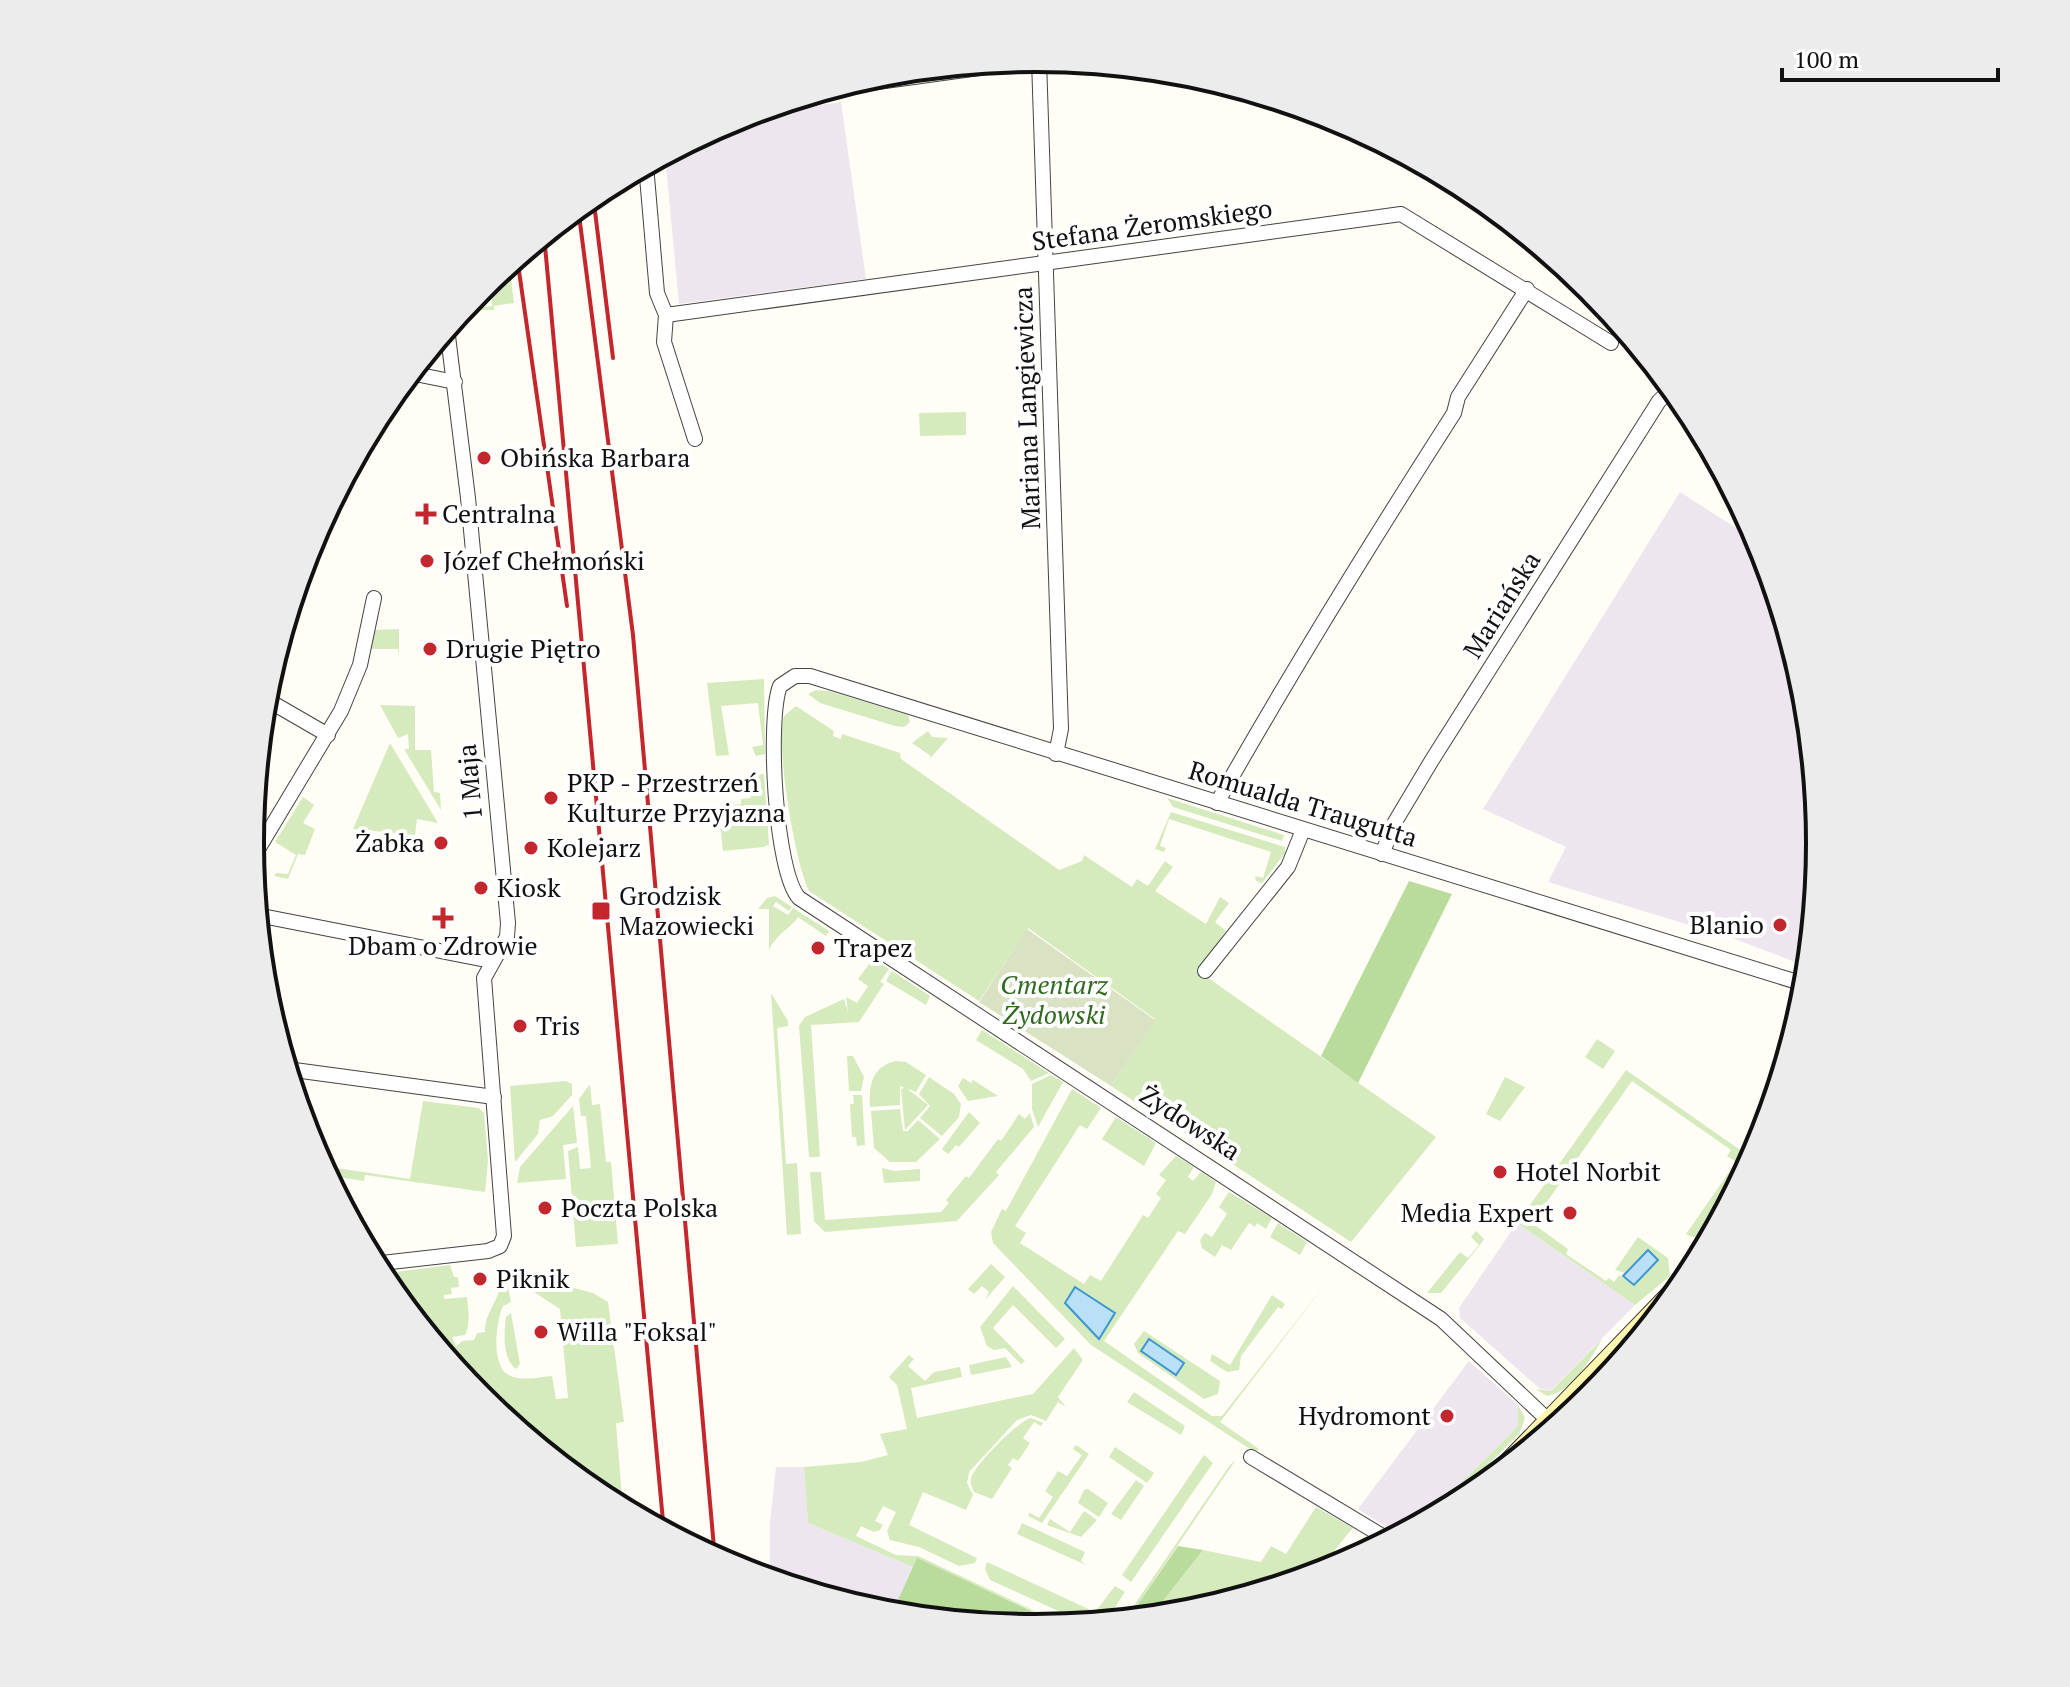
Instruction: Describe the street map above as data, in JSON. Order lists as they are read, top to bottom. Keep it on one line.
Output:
{"streets":{"street":["Stefana Żeromskiego","Mariana Langiewicza","Mariańska","1 Maja","Romualda Traugutta","Żydowska"]},"crossings":[["Stefana Żeromskiego","Mariana Langiewicza"],["Mariana Langiewicza","Romualda Traugutta"],["Mariańska","Romualda Traugutta"],["Romualda Traugutta","Żydowska"]],"parks":["Cmentarz Żydowski"],"places":{"other":["Obińska Barbara","Józef Chełmoński","Drugie Piętro","PKP - Przestrzeń Kulturze Przyjazna","Żabka","Kolejarz","Kiosk","Blanio","Trapez","Tris","Hotel Norbit","Poczta Polska","Media Expert","Piknik","Willa \"Foksal\"","Hydromont"],"health":["Centralna","Dbam o Zdrowie"],"transit":["Grodzisk Mazowiecki"]},"scale_bar":"100 m"}
